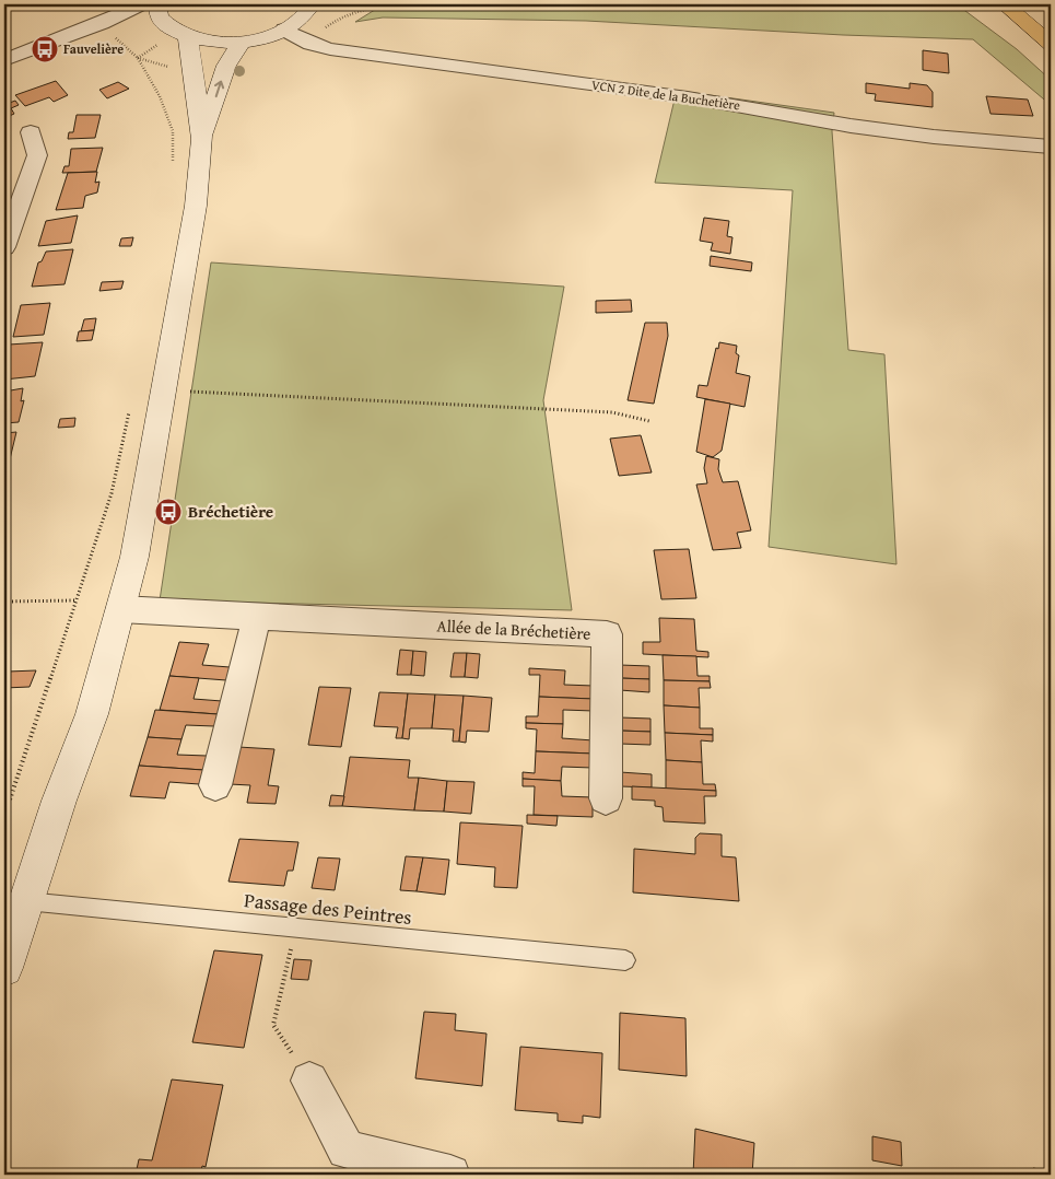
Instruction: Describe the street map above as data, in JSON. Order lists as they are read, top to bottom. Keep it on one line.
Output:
{"streets":{"street":["VCN 2 Dite de la Buchetière","Allée de la Bréchetière"],"lane":["Passage des Peintres"]},"places":{"bus stop":["Fauvelière","Bréchetière"]}}
